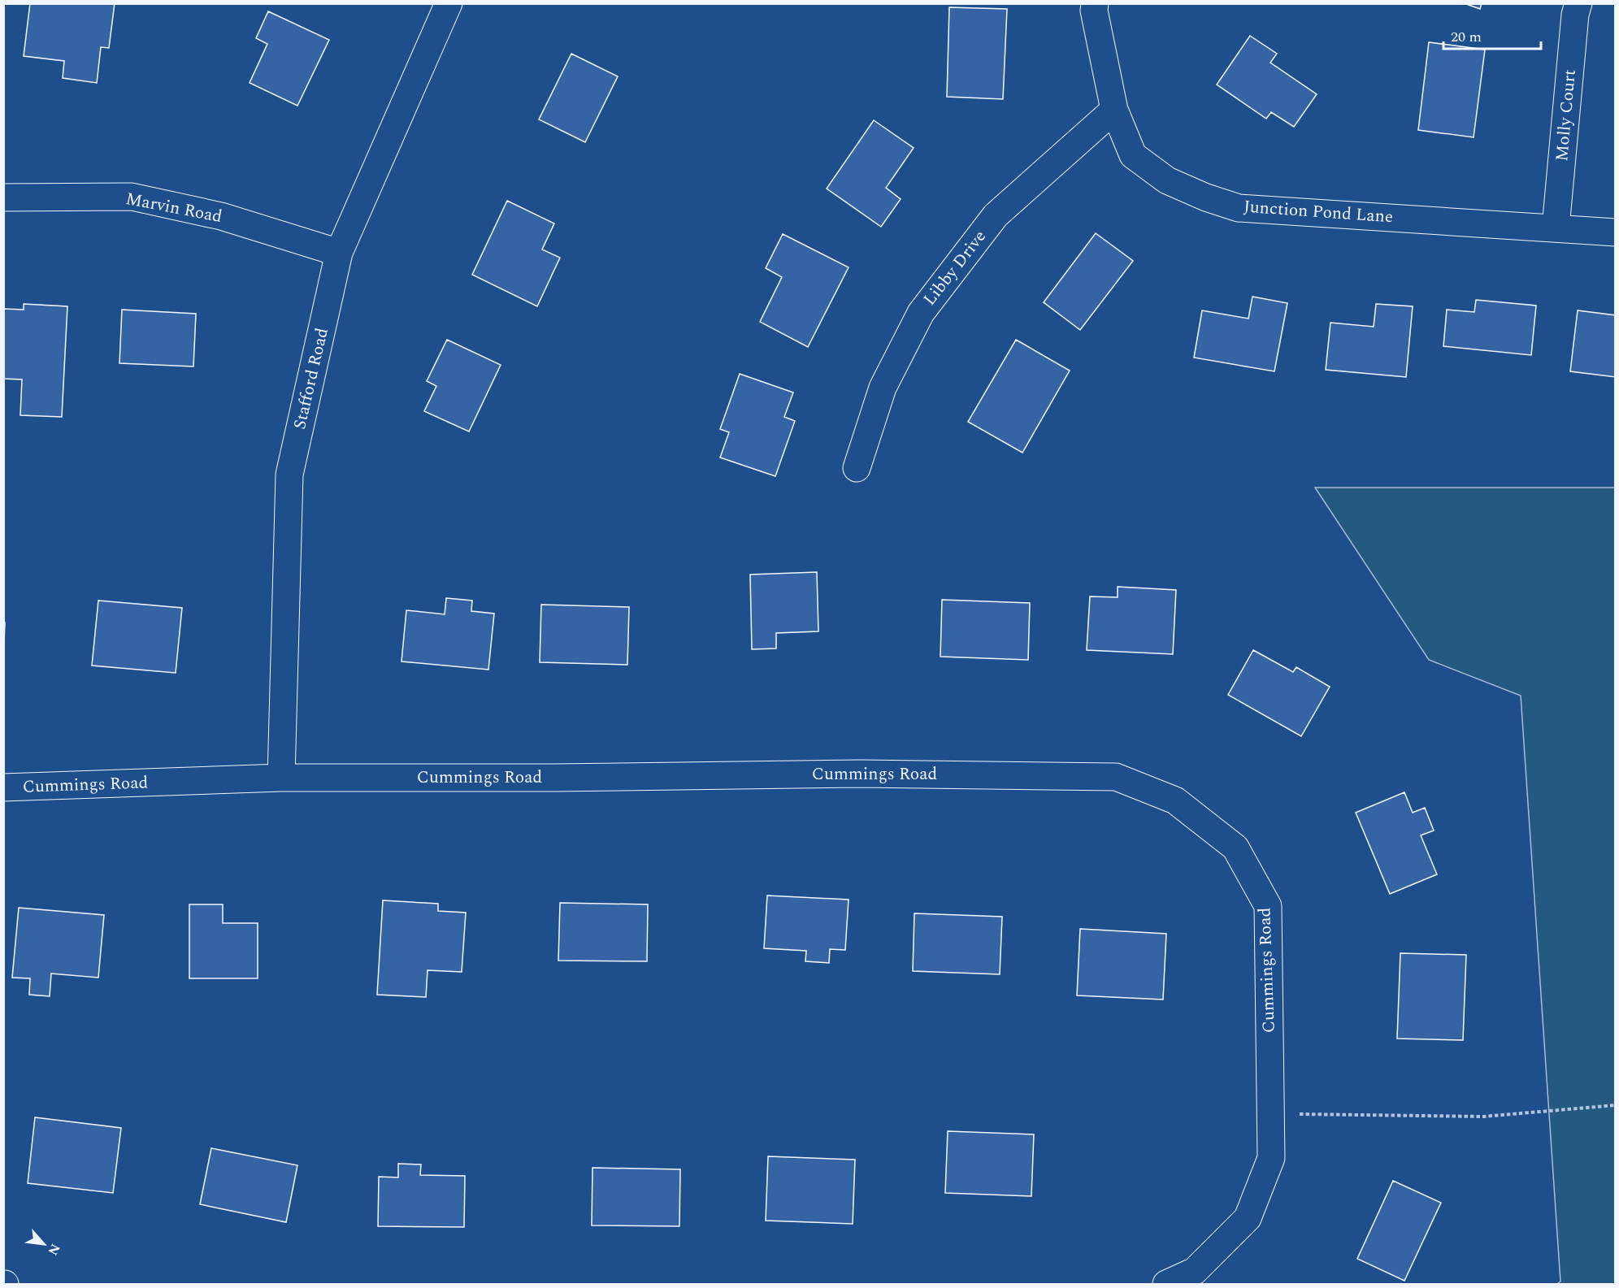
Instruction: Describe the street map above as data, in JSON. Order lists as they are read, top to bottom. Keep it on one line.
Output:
{"streets":{"street":["Molly Court","Marvin Road","Junction Pond Lane","Libby Drive","Stafford Road","Cummings Road"]},"crossings":[["Molly Court","Junction Pond Lane"],["Marvin Road","Stafford Road"],["Junction Pond Lane","Libby Drive"],["Stafford Road","Cummings Road"]],"scale_bar":"20 m","north":"bottom right"}
